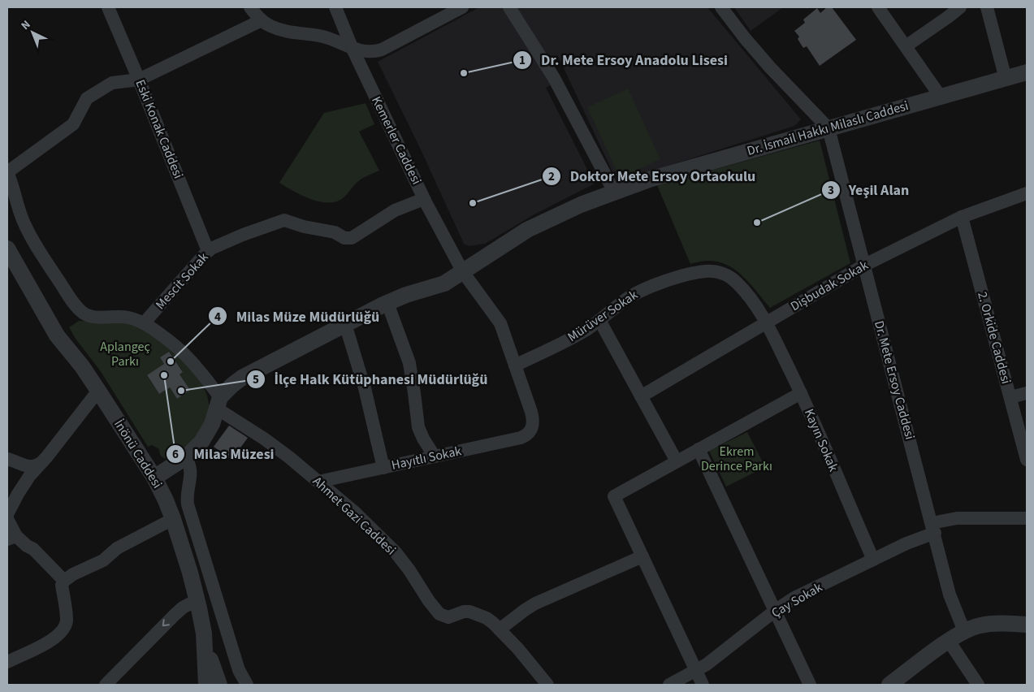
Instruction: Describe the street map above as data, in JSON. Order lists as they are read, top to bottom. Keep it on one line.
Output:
{"streets":{"street":["Dr. İsmail Hakkı Milaslı Caddesi","Eski Konak Caddesi","Kemerler Caddesi","Mescit Sokak","Dişbudak Sokak","Mürüver Sokak","2. Orkide Caddesi","Dr. Mete Ersoy Caddesi","Kayın Sokak","İnönü Caddesi","Hayıtlı Sokak","Ahmet Gazi Caddesi","Çay Sokak"]},"crossings":[["Dr. İsmail Hakkı Milaslı Caddesi","Kemerler Caddesi"],["Dr. İsmail Hakkı Milaslı Caddesi","Dr. Mete Ersoy Caddesi"],["Dr. İsmail Hakkı Milaslı Caddesi","Ahmet Gazi Caddesi"],["Eski Konak Caddesi","Mescit Sokak"],["Kemerler Caddesi","Mescit Sokak"],["Kemerler Caddesi","Mürüver Sokak"],["Kemerler Caddesi","Hayıtlı Sokak"],["Dişbudak Sokak","Mürüver Sokak"],["Dişbudak Sokak","2. Orkide Caddesi"],["Dişbudak Sokak","Dr. Mete Ersoy Caddesi"],["Dişbudak Sokak","Kayın Sokak"],["Mürüver Sokak","Kayın Sokak"],["Dr. Mete Ersoy Caddesi","Çay Sokak"],["Kayın Sokak","Çay Sokak"],["Hayıtlı Sokak","Ahmet Gazi Caddesi"]],"parks":["Aplangeç Parkı","Ekrem Derince Parkı"],"places":["Dr. Mete Ersoy Anadolu Lisesi","Doktor Mete Ersoy Ortaokulu","Yeşil Alan","Milas Müze Müdürlüğü","Milas Müzesi","İlçe Halk Kütüphanesi Müdürlüğü"],"north":"top left"}
